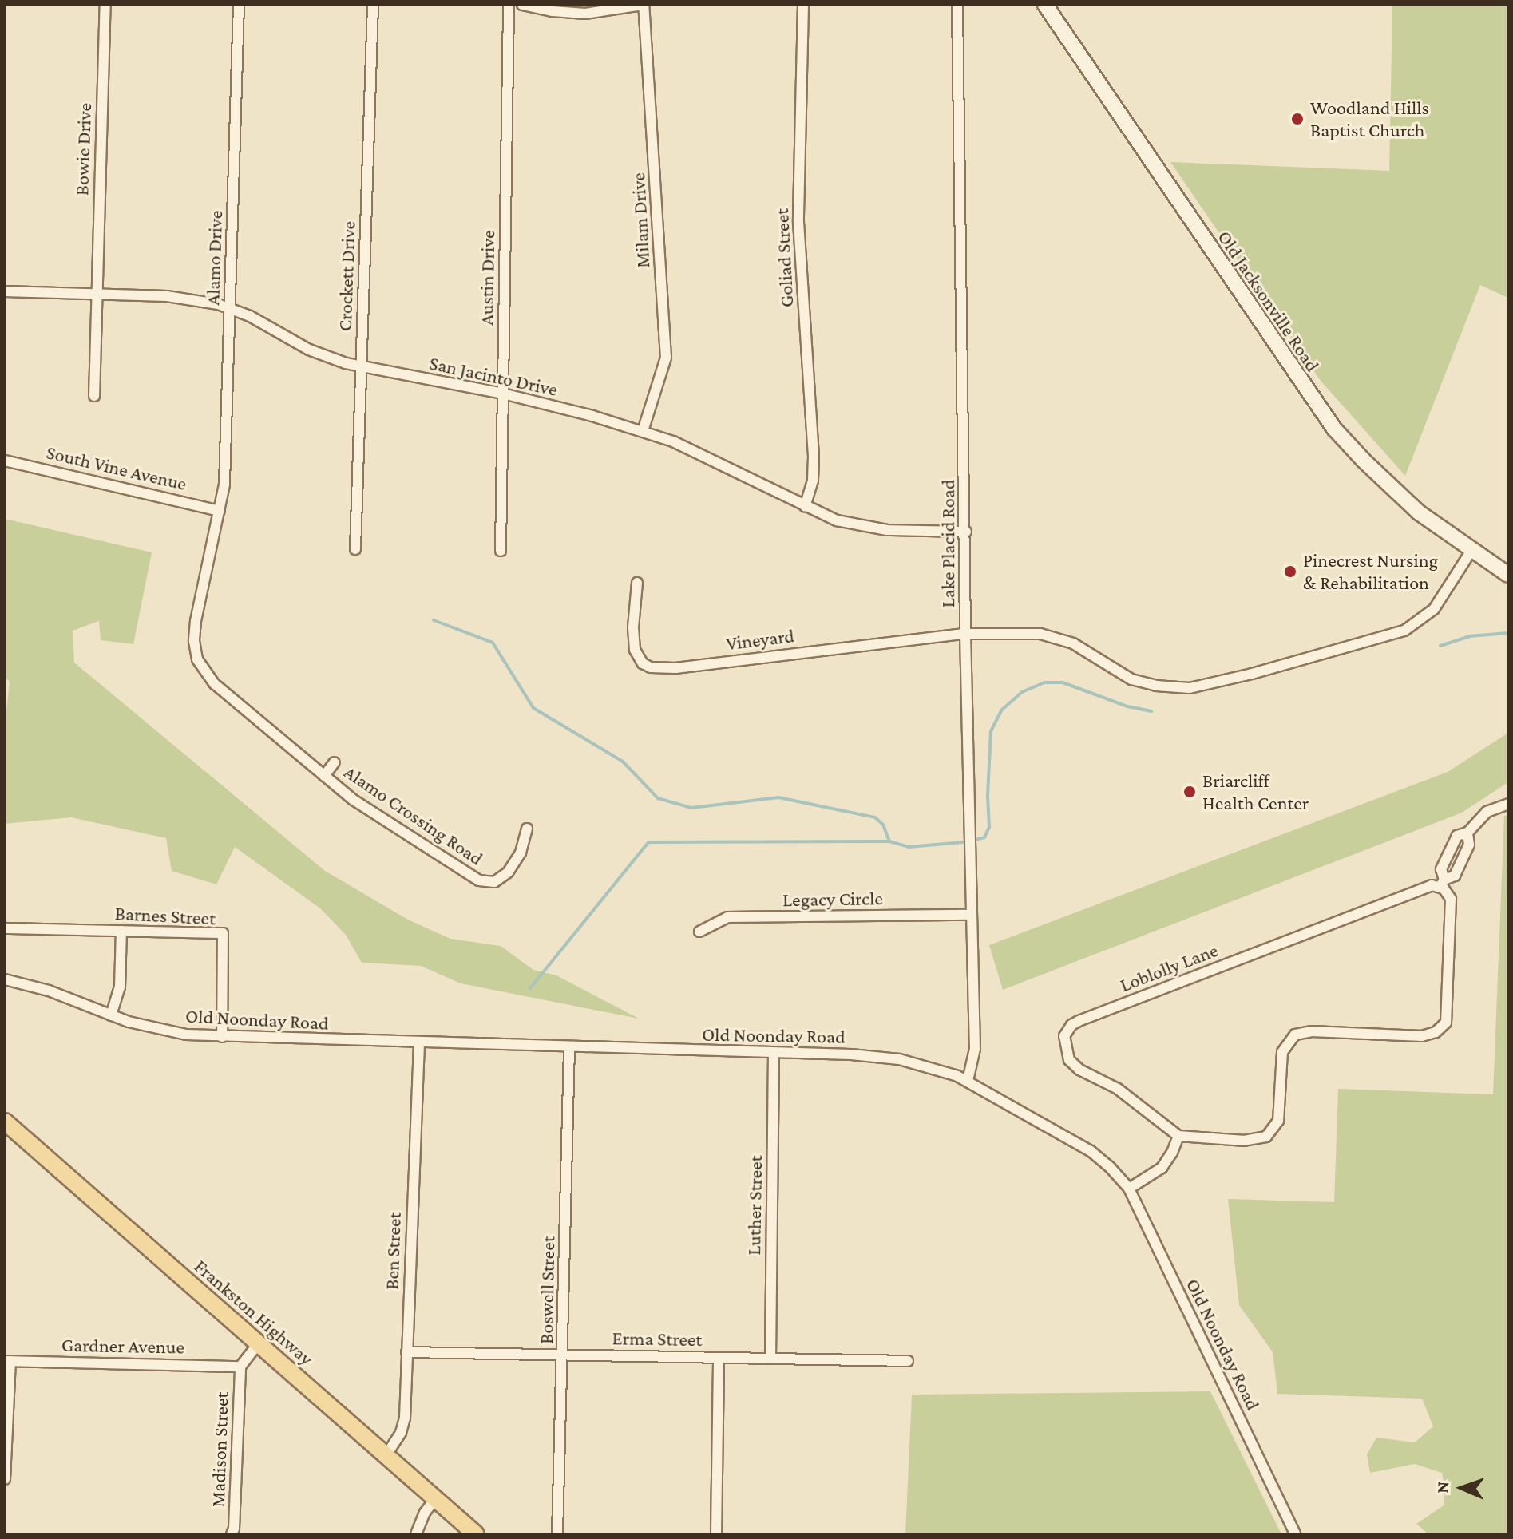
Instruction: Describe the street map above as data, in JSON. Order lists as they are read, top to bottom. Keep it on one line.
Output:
{"streets":{"main road":["Old Jacksonville Road","Frankston Highway"],"street":["Bowie Drive","Milam Drive","Alamo Drive","Goliad Street","Crockett Drive","Austin Drive","San Jacinto Drive","South Vine Avenue","Lake Placid Road","Vineyard","Alamo Crossing Road","Legacy Circle","Barnes Street","Loblolly Lane","Old Noonday Road","Luther Street","Ben Street","Boswell Street","Erma Street","Gardner Avenue","Madison Street"]},"crossings":[["Bowie Drive","San Jacinto Drive"],["Milam Drive","San Jacinto Drive"],["Alamo Drive","San Jacinto Drive"],["Alamo Drive","South Vine Avenue"],["Alamo Drive","Alamo Crossing Road"],["Goliad Street","San Jacinto Drive"],["Crockett Drive","San Jacinto Drive"],["Austin Drive","San Jacinto Drive"],["San Jacinto Drive","Lake Placid Road"],["South Vine Avenue","Alamo Crossing Road"],["Lake Placid Road","Vineyard"],["Lake Placid Road","Legacy Circle"],["Lake Placid Road","Old Noonday Road"],["Barnes Street","Old Noonday Road"],["Old Noonday Road","Luther Street"],["Old Noonday Road","Ben Street"],["Old Noonday Road","Boswell Street"],["Luther Street","Erma Street"],["Ben Street","Frankston Highway"],["Ben Street","Erma Street"],["Boswell Street","Erma Street"],["Gardner Avenue","Madison Street"]],"places":["Woodland Hills Baptist Church","Pinecrest Nursing & Rehabilitation","Briarcliff Health Center"],"north":"left"}
